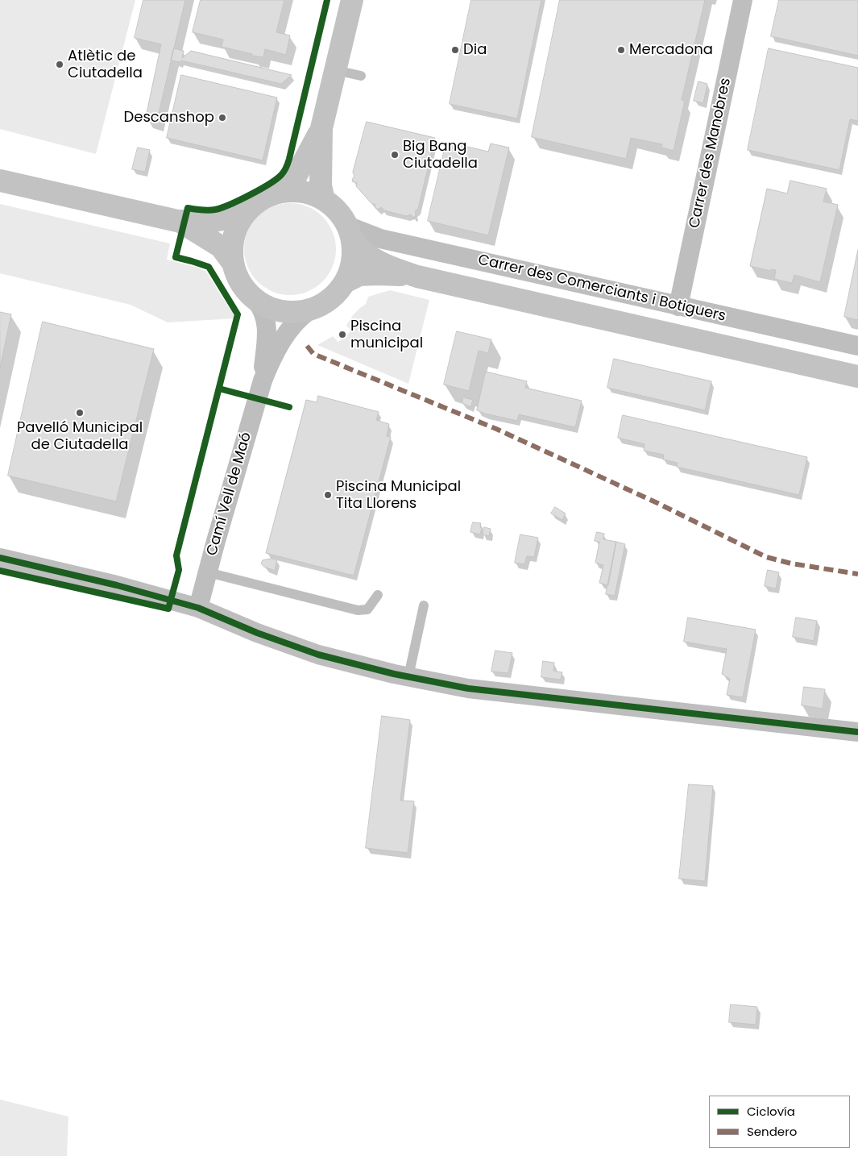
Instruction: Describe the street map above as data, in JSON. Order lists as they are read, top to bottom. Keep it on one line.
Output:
{"streets":{"street":["Carrer des Manobres","Carrer des Comerciants i Botiguers","Camí Vell de Maó"]},"crossings":[["Carrer des Manobres","Carrer des Comerciants i Botiguers"],["Carrer des Comerciants i Botiguers","Camí Vell de Maó"]],"places":["Dia","Mercadona","Atlètic de Ciutadella","Descanshop","Big Bang Ciutadella","Piscina municipal","Pavelló Municipal de Ciutadella","Piscina Municipal Tita Llorens"],"legend":["Ciclovía","Sendero"]}
